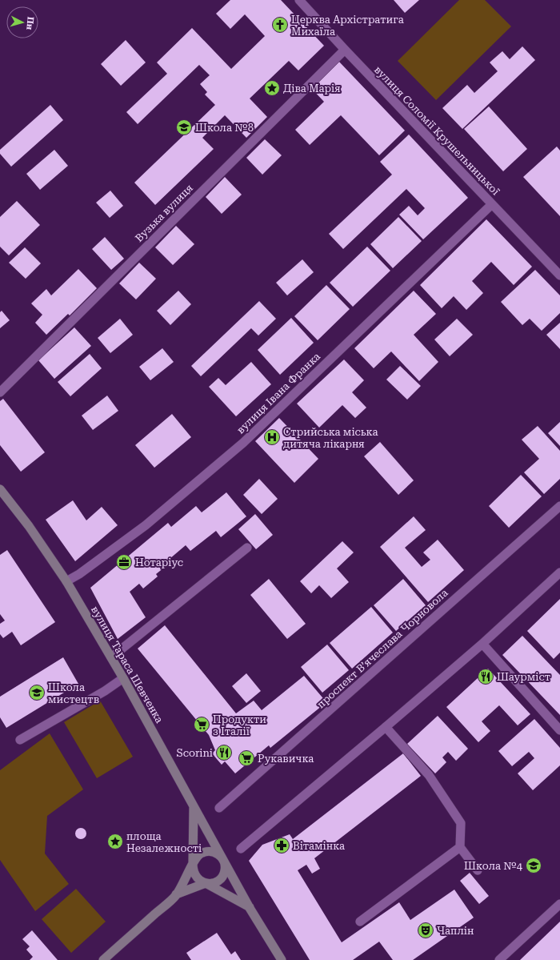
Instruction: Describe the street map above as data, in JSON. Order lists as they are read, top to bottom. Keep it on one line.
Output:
{"streets":{"main road":["вулиця Тараса Шевченка"],"street":["вулиця Соломії Крушельницької","Вузька вулиця","вулиця Івана Франка","проспект Вʼячеслава Чорновола"]},"crossings":[["вулиця Соломії Крушельницької","Вузька вулиця"],["вулиця Соломії Крушельницької","вулиця Івана Франка"],["вулиця Івана Франка","вулиця Тараса Шевченка"]],"places":{"church":["Церква Архістратига Михаїла"],"place":["Діва Марія","площа Незалежності"],"school or university":["Школа №8","Школа мистецтв","Школа №4"],"hospital":["Стрийська міська дитяча лікарня"],"office":["Нотаріус"],"restaurant":["Шаурміст","Scorini"],"supermarket":["Продукти з Італії","Рукавичка"],"pharmacy":["Вітамінка"],"theatre":["Чаплін"]},"north":"right"}
